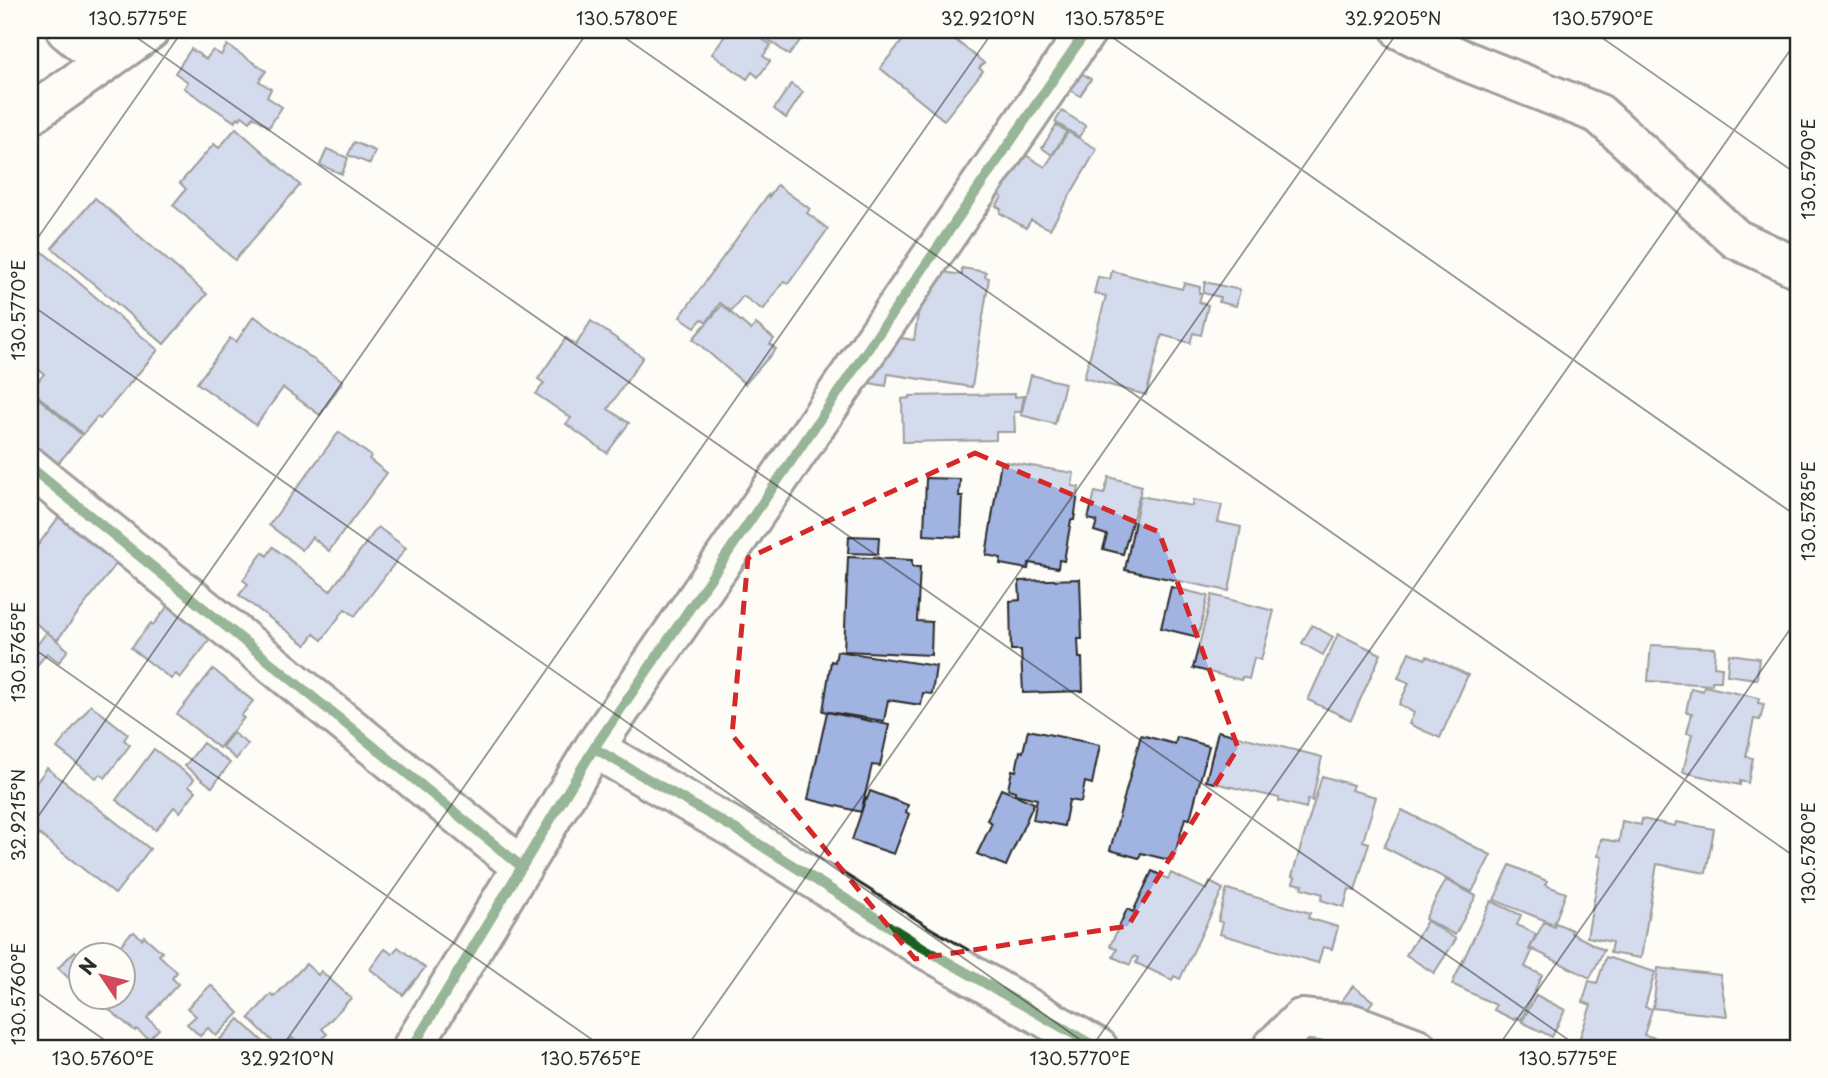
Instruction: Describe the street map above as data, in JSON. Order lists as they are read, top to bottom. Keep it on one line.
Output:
{"north":"top left","coordinates":["130.5775°E","130.5780°E","32.9210°N","130.5785°E","32.9205°N","130.5790°E","130.5770°E","130.5765°E","32.9215°N","130.5760°E"]}
